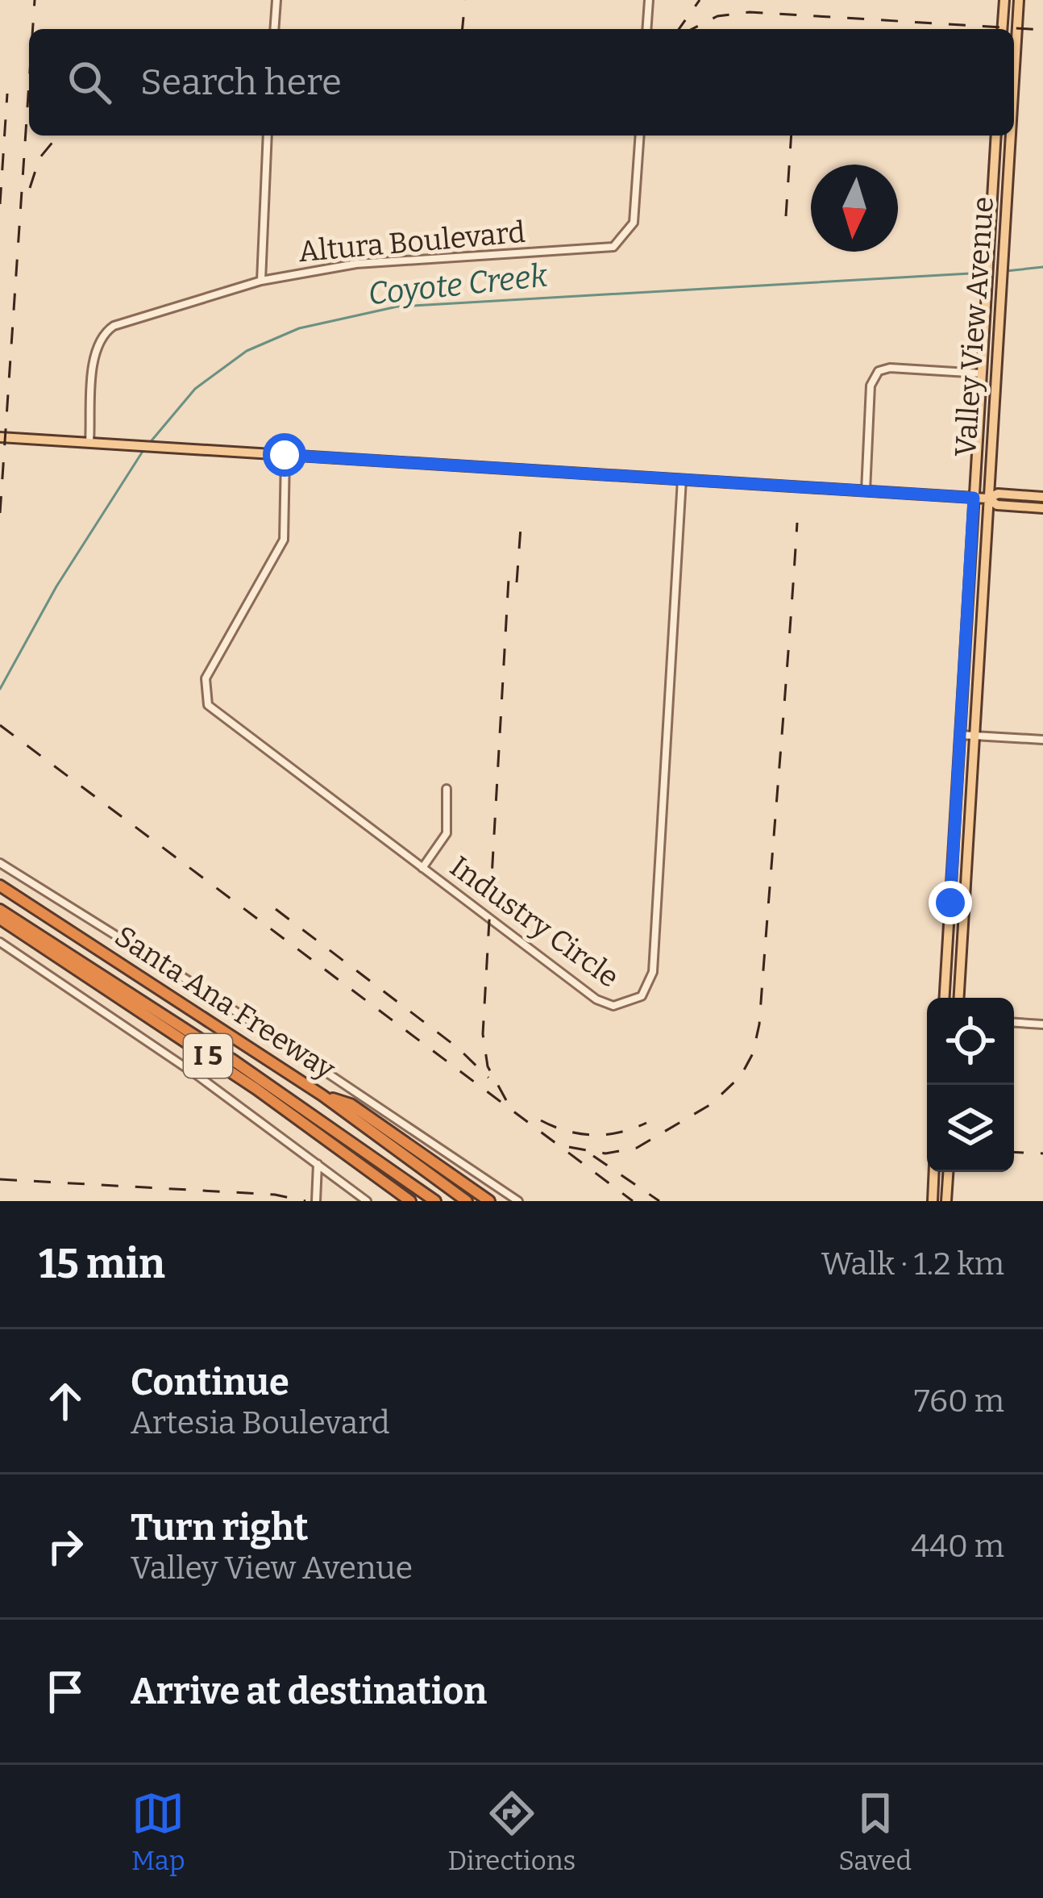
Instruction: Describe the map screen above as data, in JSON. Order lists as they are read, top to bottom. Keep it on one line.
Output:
{"streets":{"highway":["Santa Ana Freeway","I 5"],"main road":["Valley View Avenue"],"street":["Altura Boulevard","Industry Circle"]},"water":["Coyote Creek"],"north":"bottom","page":{"search":"Search here","heading":["15 min","Walk · 1.2 km"],"list":[["Continue","Artesia Boulevard","760 m"],["Turn right","Valley View Avenue","440 m"],"Arrive at destination"],"nav":["Map","Directions","Saved"]}}
